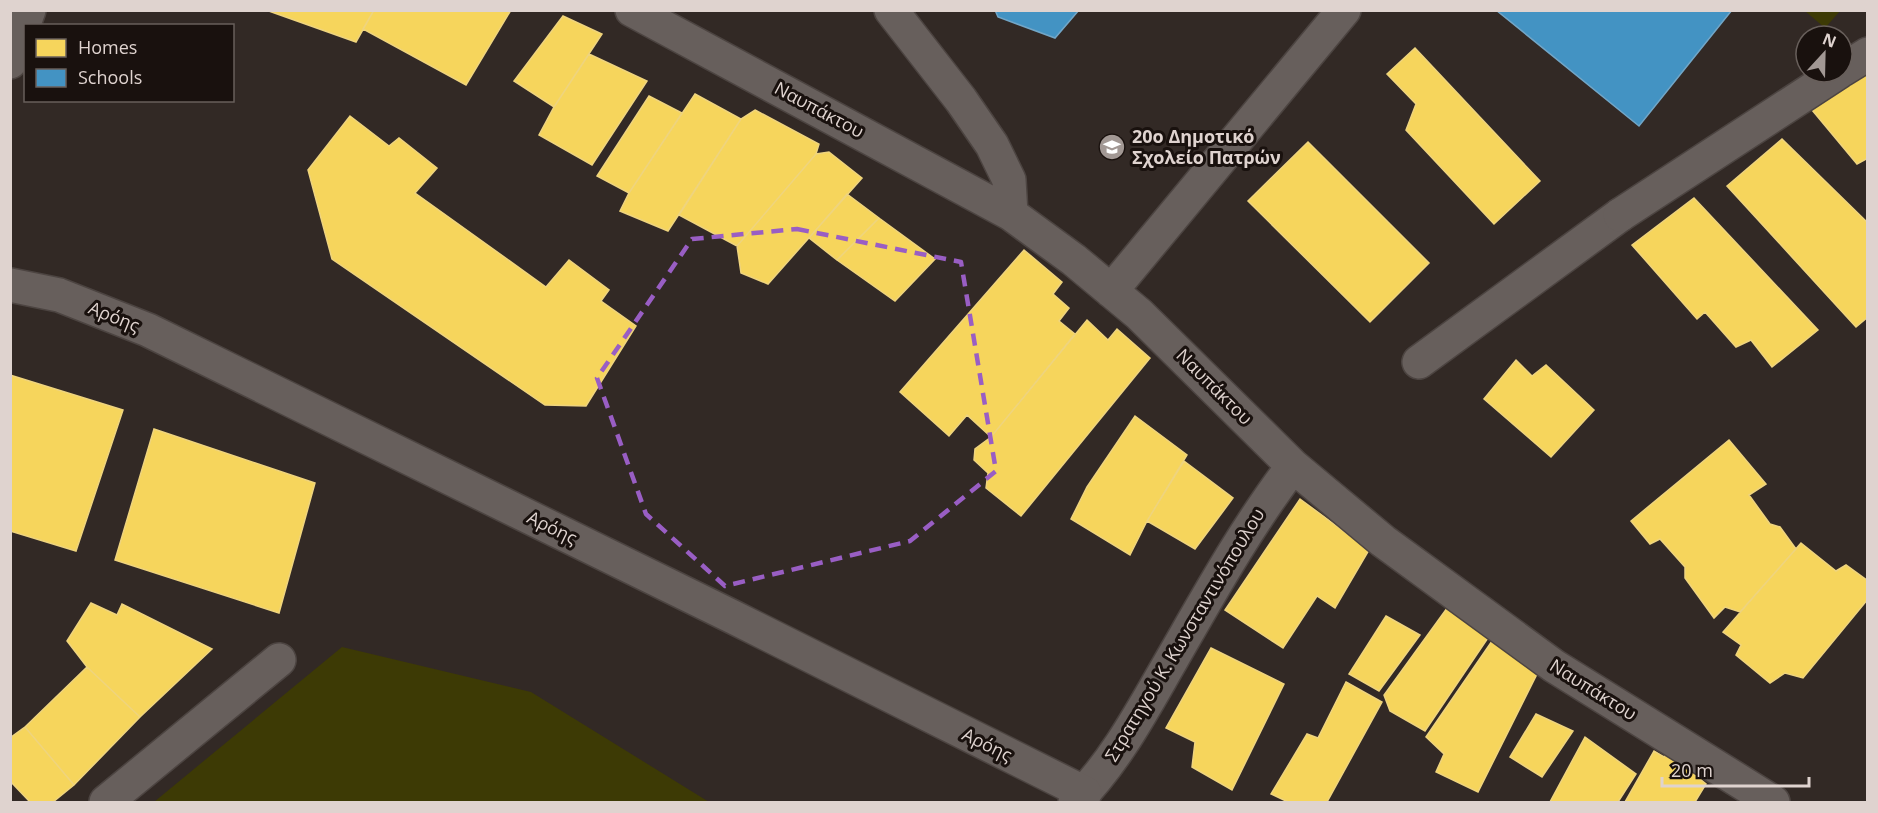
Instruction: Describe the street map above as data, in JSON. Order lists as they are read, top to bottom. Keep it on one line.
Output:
{"streets":{"street":["Ναυπάκτου","Αρόης","Στρατηγού Κ. Κωνσταντινόπουλου"]},"crossings":[["Ναυπάκτου","Στρατηγού Κ. Κωνσταντινόπουλου"],["Αρόης","Στρατηγού Κ. Κωνσταντινόπουλου"]],"places":{"school or university":["20ο Δημοτικό Σχολείο Πατρών"]},"legend":["Homes","Schools"],"scale_bar":"20 m","north":"top"}
